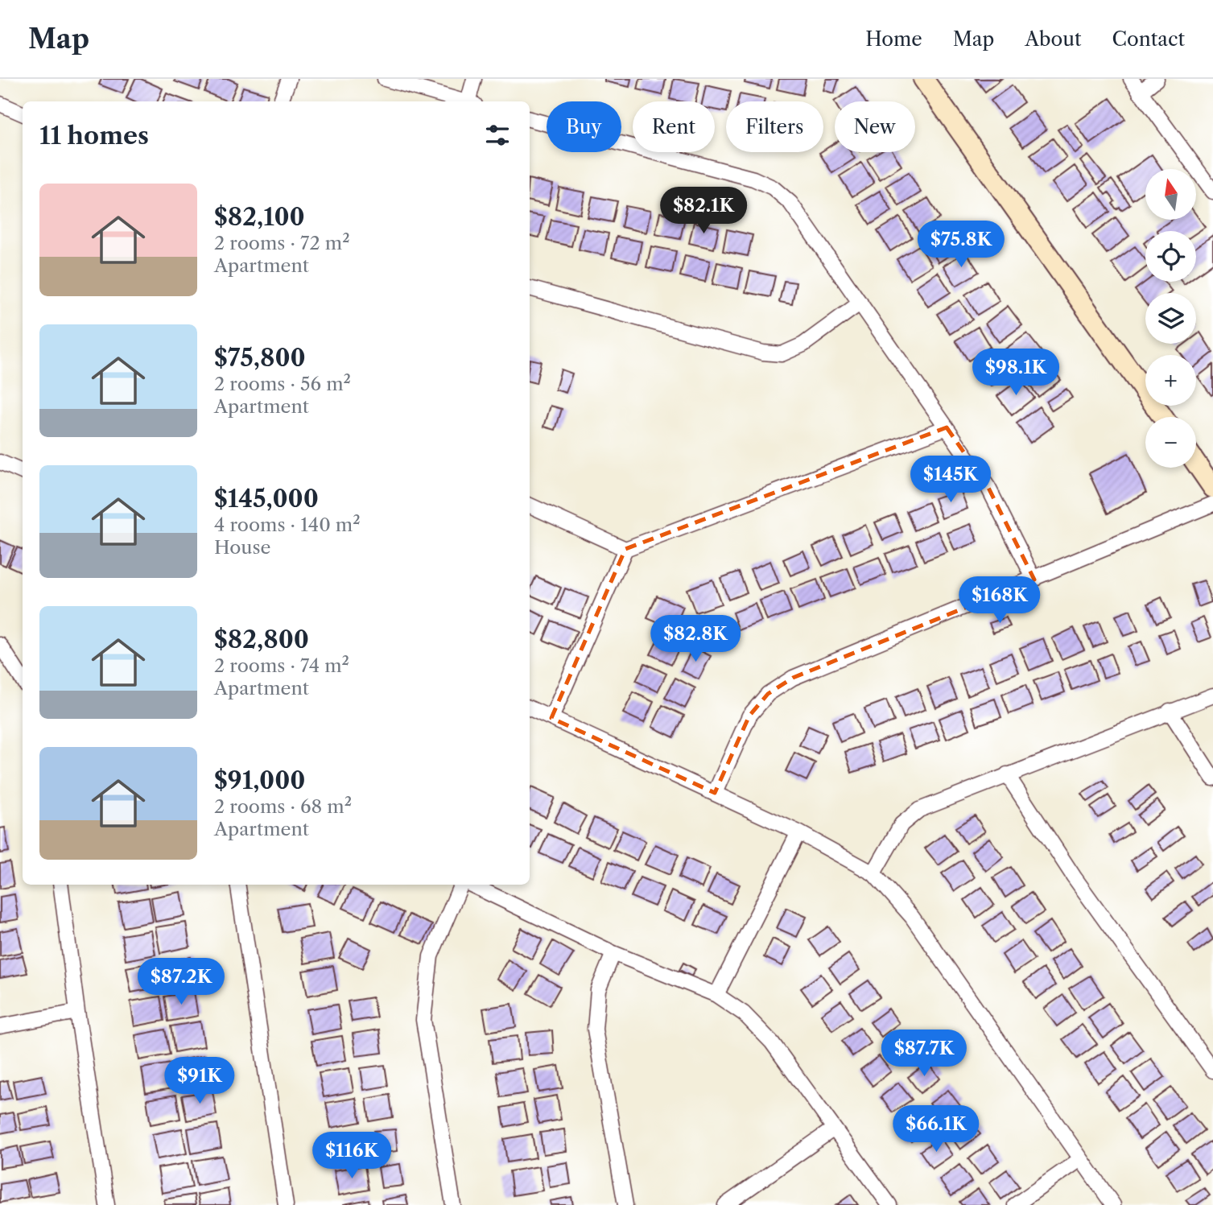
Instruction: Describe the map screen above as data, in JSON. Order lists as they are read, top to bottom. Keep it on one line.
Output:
{"north":"top","page":{"header":"Map","nav":["Home","Map","About","Contact"],"chip":["Buy","Rent","Filters","New"],"heading":"11 homes","map_buttons":["+","−"],"list":[{"name":"$82,100","note":"2 rooms · 72 m² · Apartment"},{"name":"$75,800","note":"2 rooms · 56 m² · Apartment"},{"name":"$145,000","note":"4 rooms · 140 m² · House"},{"name":"$82,800","note":"2 rooms · 74 m² · Apartment"},{"name":"$91,000","note":"2 rooms · 68 m² · Apartment"}],"price":["$82.1K","$75.8K","$98.1K","$145K","$168K","$82.8K","$87.2K","$87.7K","$91K","$66.1K","$116K"]}}
